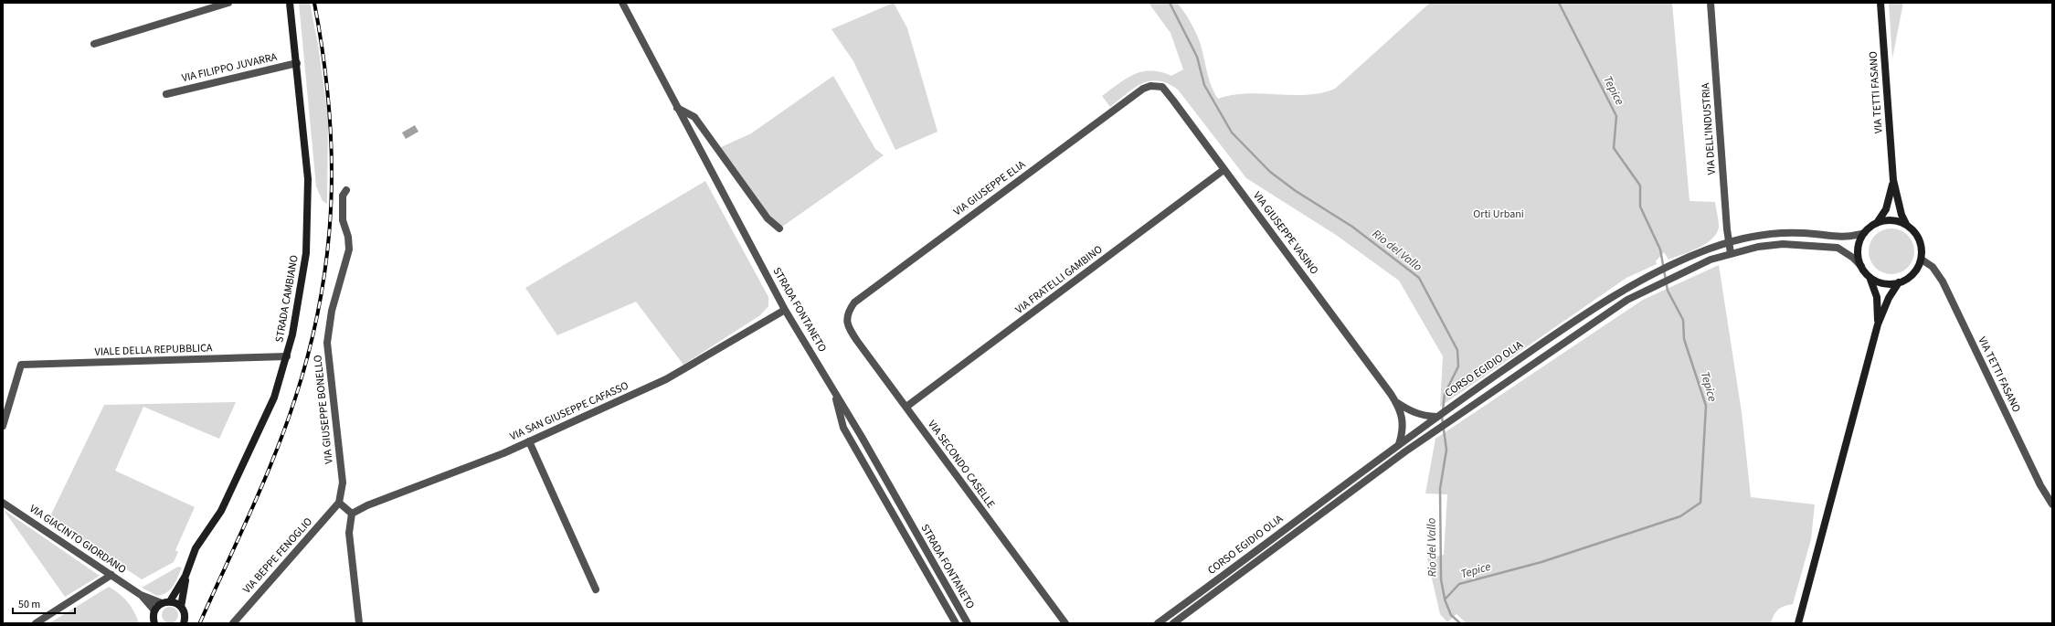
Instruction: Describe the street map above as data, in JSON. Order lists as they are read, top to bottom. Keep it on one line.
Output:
{"streets":{"main road":["VIA TETTI FASANO","STRADA CAMBIANO"],"street":["VIA FILIPPO JUVARRA","VIA DELL'INDUSTRIA","VIA GIUSEPPE ELIA","VIA GIUSEPPE VASINO","VIA FRATELLI GAMBINO","STRADA FONTANETO","VIALE DELLA REPUBBLICA","CORSO EGIDIO OLIA","VIA GIUSEPPE BONELLO","VIA SAN GIUSEPPE CAFASSO","VIA SECONDO CASELLE","VIA GIACINTO GIORDANO","VIA BEPPE FENOGLIO"]},"crossings":[["VIA FILIPPO JUVARRA","STRADA CAMBIANO"],["VIA TETTI FASANO","CORSO EGIDIO OLIA"],["VIA DELL'INDUSTRIA","CORSO EGIDIO OLIA"],["VIA GIUSEPPE ELIA","VIA GIUSEPPE VASINO"],["VIA GIUSEPPE ELIA","VIA SECONDO CASELLE"],["VIA GIUSEPPE VASINO","VIA FRATELLI GAMBINO"],["VIA GIUSEPPE VASINO","CORSO EGIDIO OLIA"],["VIA FRATELLI GAMBINO","VIA SECONDO CASELLE"],["STRADA CAMBIANO","VIALE DELLA REPUBBLICA"],["STRADA FONTANETO","VIA SAN GIUSEPPE CAFASSO"],["VIA GIUSEPPE BONELLO","VIA BEPPE FENOGLIO"]],"water":["Tepice","Rio del Vallo"],"parks":["Orti Urbani"],"scale_bar":"50 m"}
